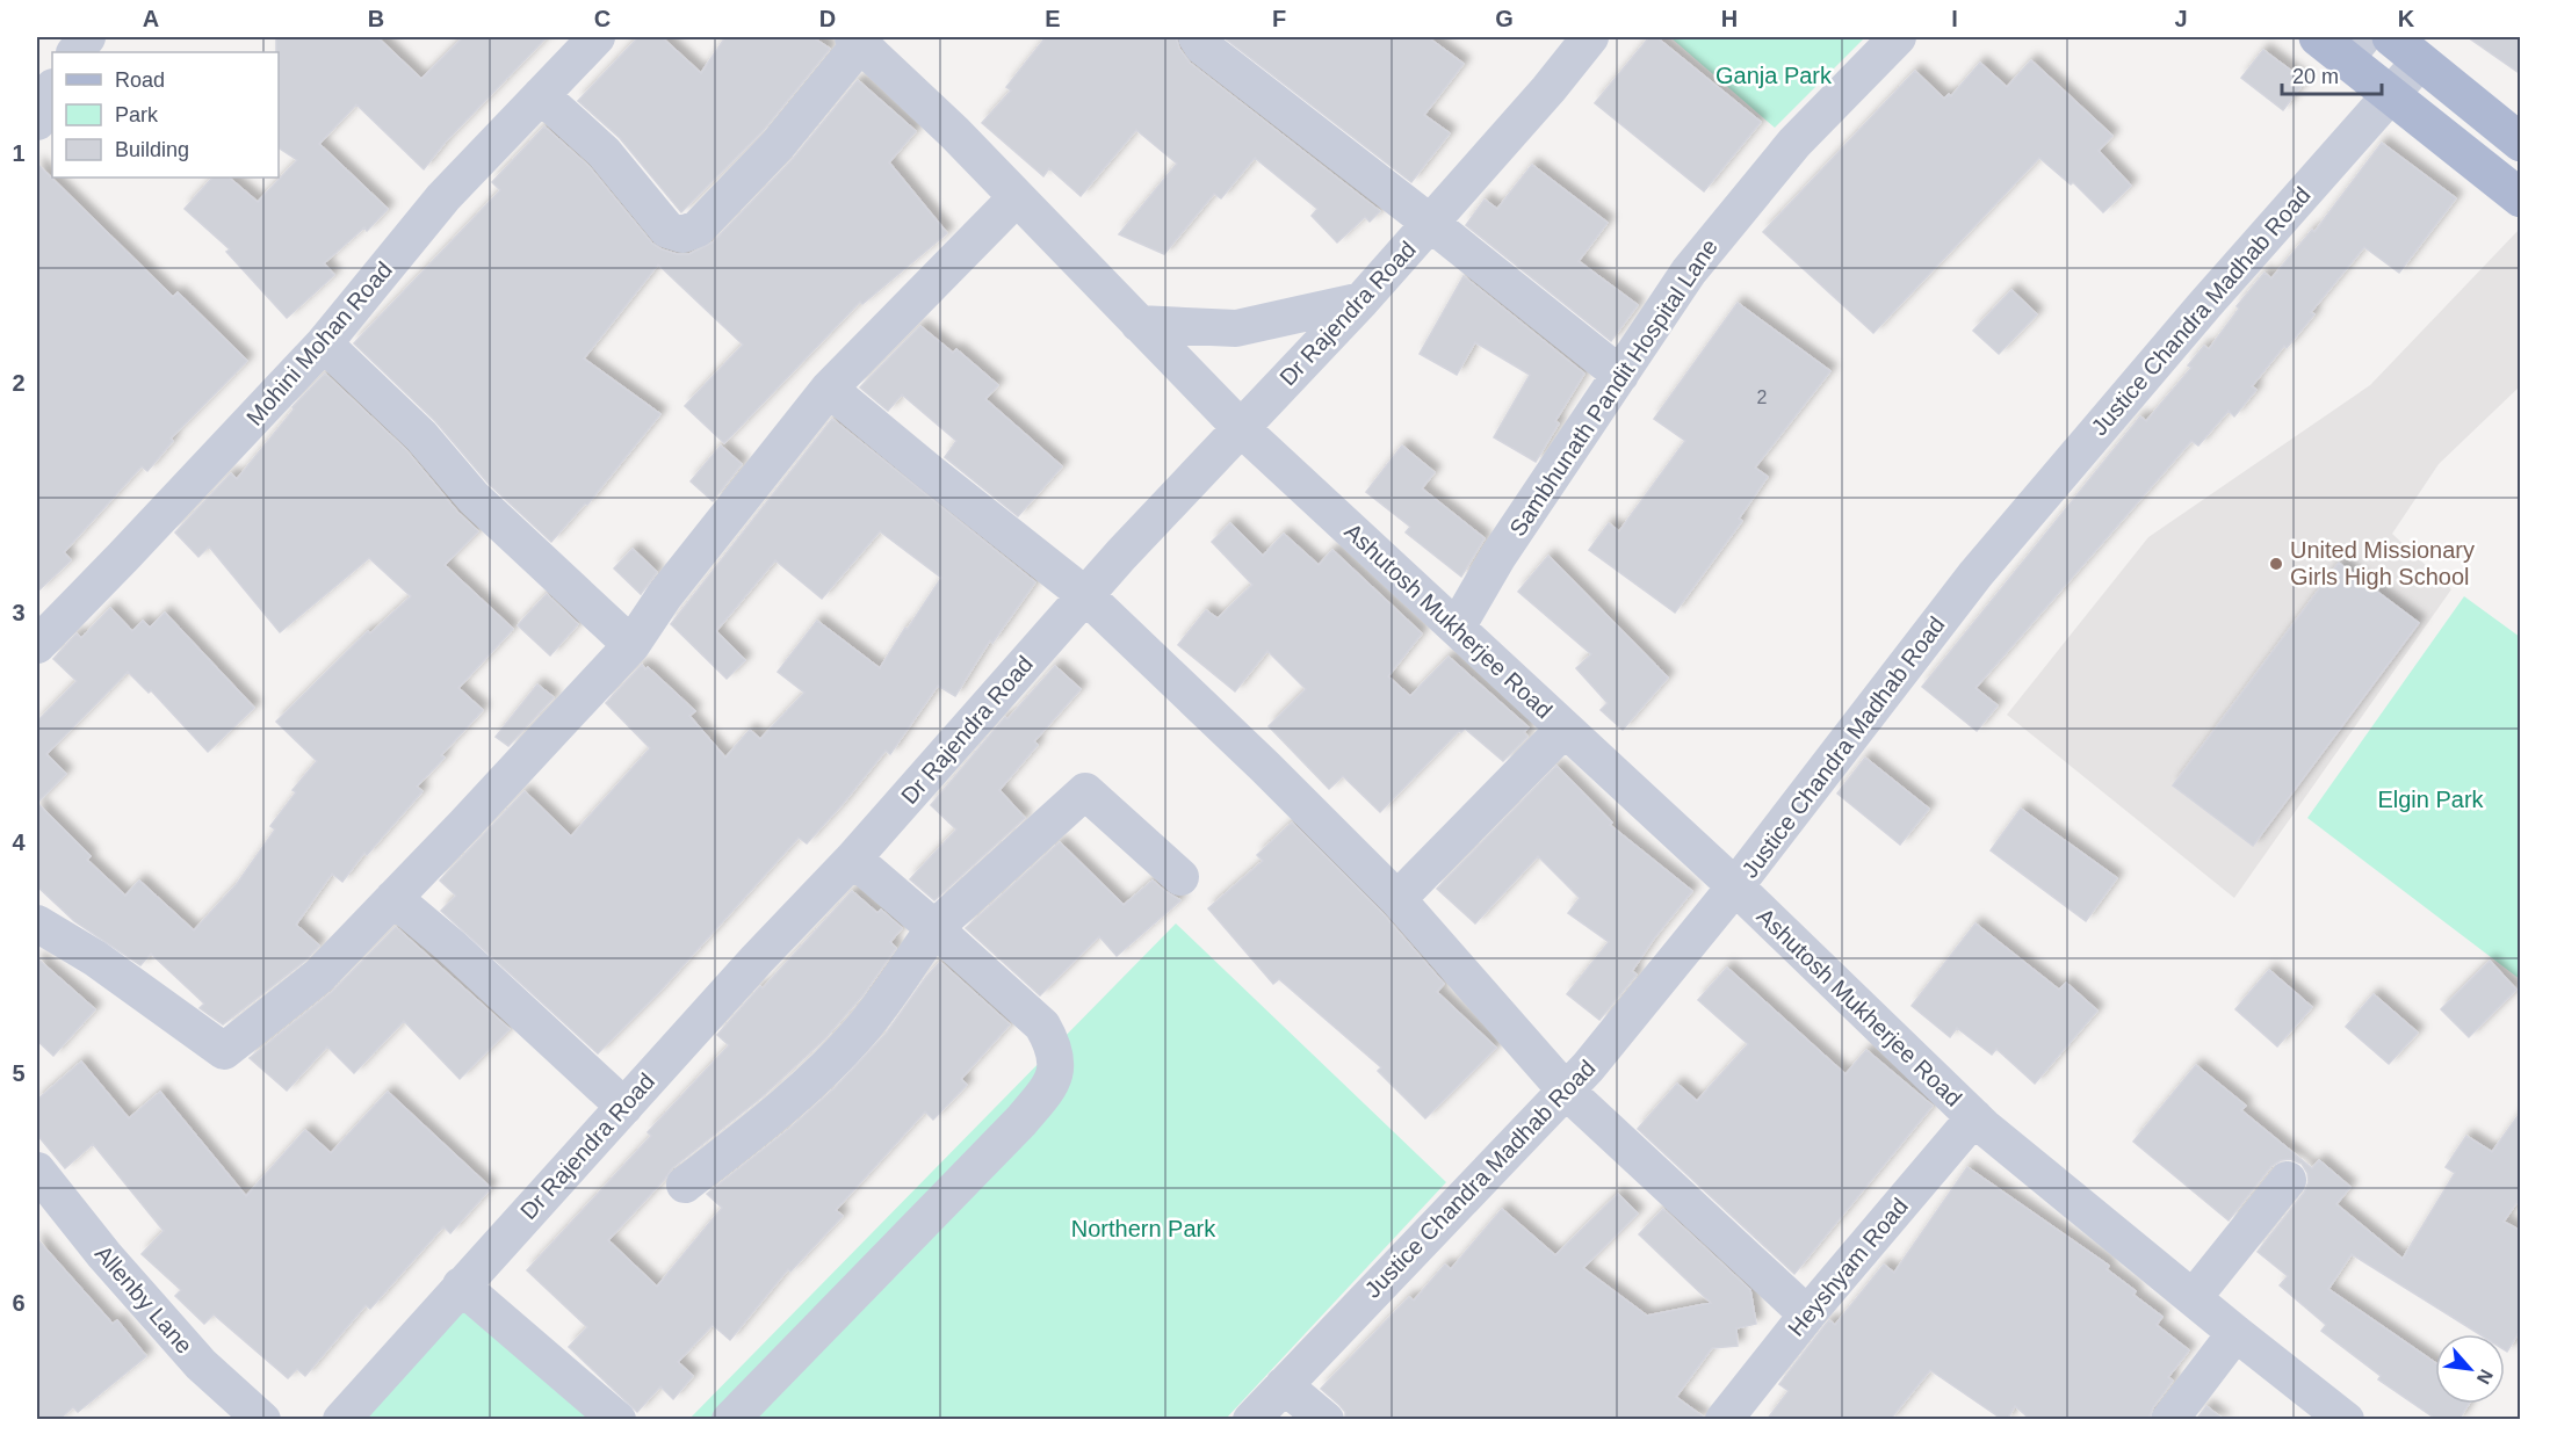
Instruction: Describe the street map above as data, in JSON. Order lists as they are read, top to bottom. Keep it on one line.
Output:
{"streets":{"street":["Justice Chandra Madhab Road","Dr Rajendra Road","Mohini Mohan Road","Sambhunath Pandit Hospital Lane","Ashutosh Mukherjee Road","Heyshyam Road","Allenby Lane"]},"crossings":[["Justice Chandra Madhab Road","Ashutosh Mukherjee Road"],["Dr Rajendra Road","Ashutosh Mukherjee Road"],["Sambhunath Pandit Hospital Lane","Ashutosh Mukherjee Road"],["Ashutosh Mukherjee Road","Heyshyam Road"]],"parks":["Ganja Park","Elgin Park","Northern Park"],"places":["United Missionary Girls High School"],"house_numbers":["2"],"legend":["Road","Park","Building"],"scale_bar":"20 m","north":"bottom right","grid":{"columns":["A","B","C","D","E","F","G","H","I","J","K"],"rows":["1","2","3","4","5","6"]}}
